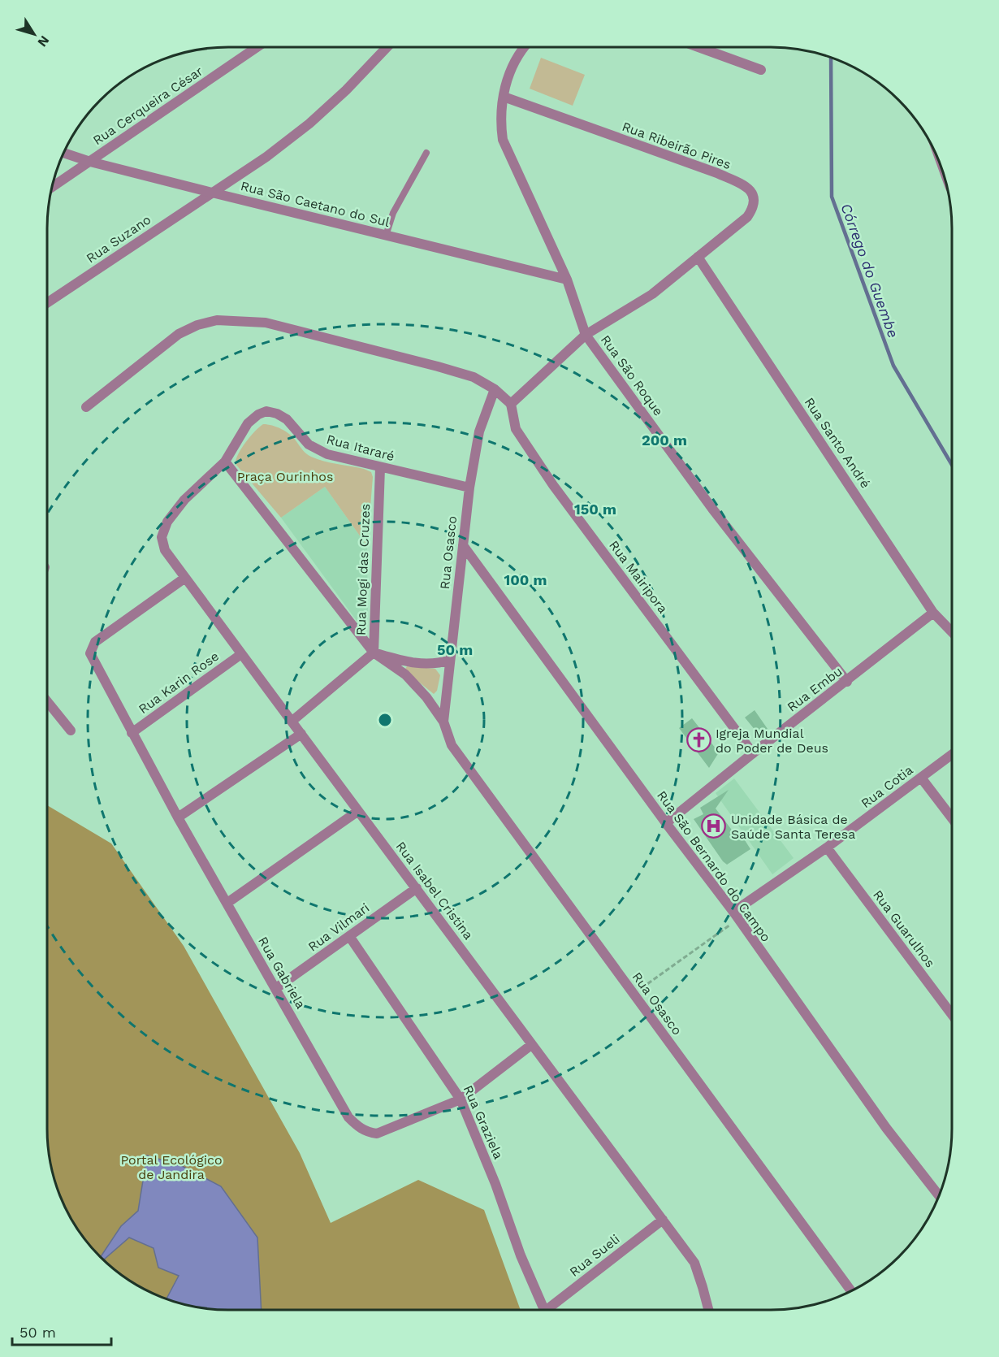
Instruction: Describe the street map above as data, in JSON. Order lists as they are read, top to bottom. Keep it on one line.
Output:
{"streets":{"street":["Rua Cerqueira César","Rua Ribeirão Pires","Rua São Caetano do Sul","Rua Suzano","Rua São Roque","Rua Santo André","Rua Itararé","Rua Osasco","Rua Mogi das Cruzes","Rua Mairipora","Rua Karin Rose","Rua Embu","Rua Cotia","Rua São Bernardo do Campo","Rua Isabel Cristina","Rua Vilmari","Rua Guarulhos","Rua Gabriela","Rua Graziela","Rua Sueli"]},"crossings":[["Rua Cerqueira César","Rua São Caetano do Sul"],["Rua Ribeirão Pires","Rua São Roque"],["Rua Ribeirão Pires","Rua Santo André"],["Rua Ribeirão Pires","Rua Mairipora"],["Rua São Caetano do Sul","Rua Suzano"],["Rua São Caetano do Sul","Rua São Roque"],["Rua São Roque","Rua Embu"],["Rua Santo André","Rua Embu"],["Rua Itararé","Rua Osasco"],["Rua Itararé","Rua Mogi das Cruzes"],["Rua Itararé","Rua Isabel Cristina"],["Rua Osasco","Rua Mogi das Cruzes"],["Rua Osasco","Rua São Bernardo do Campo"],["Rua Osasco","Rua Isabel Cristina"],["Rua Mairipora","Rua Embu"],["Rua Karin Rose","Rua Isabel Cristina"],["Rua Karin Rose","Rua Gabriela"],["Rua Embu","Rua São Bernardo do Campo"],["Rua Cotia","Rua São Bernardo do Campo"],["Rua Cotia","Rua Guarulhos"],["Rua Isabel Cristina","Rua Vilmari"],["Rua Isabel Cristina","Rua Gabriela"],["Rua Isabel Cristina","Rua Sueli"],["Rua Vilmari","Rua Gabriela"],["Rua Vilmari","Rua Graziela"],["Rua Gabriela","Rua Graziela"]],"water":["Córrego do Guembe"],"parks":["Praça Ourinhos","Portal Ecológico de Jandira"],"places":{"church":["Igreja Mundial do Poder de Deus"],"hospital":["Unidade Básica de Saúde Santa Teresa"]},"scale_bar":"50 m","north":"bottom right","rings":["200 m","150 m","100 m","50 m"]}
